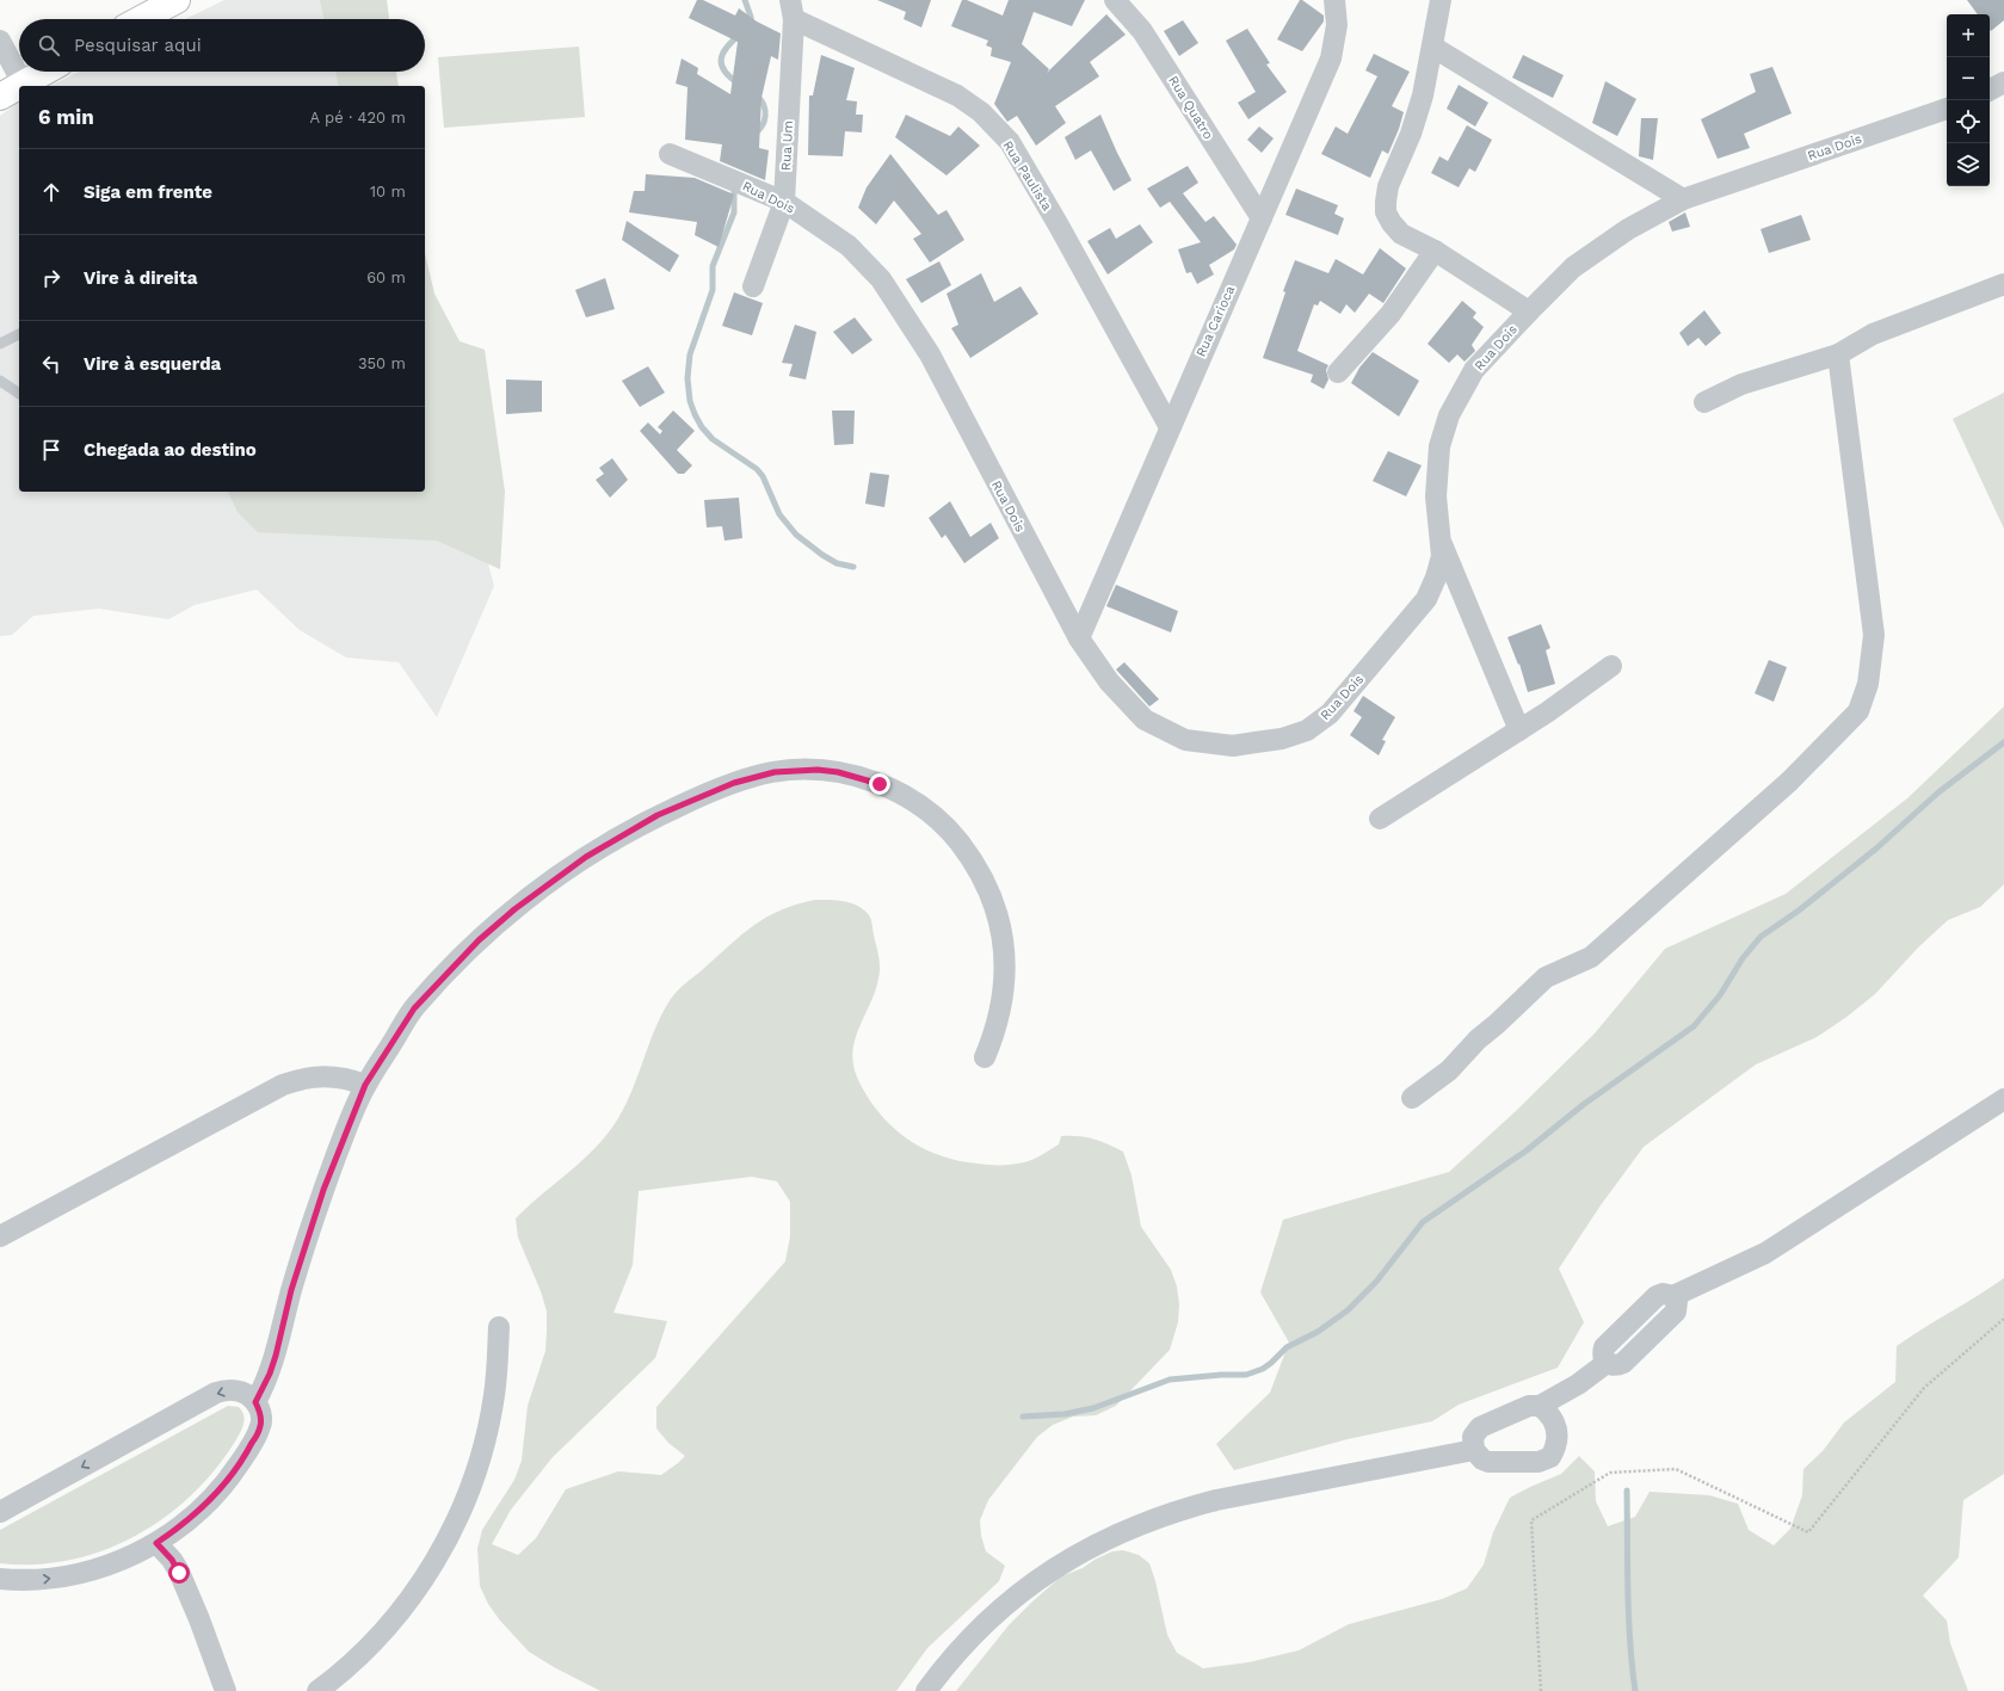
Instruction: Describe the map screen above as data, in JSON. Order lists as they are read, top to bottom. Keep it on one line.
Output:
{"streets":{"street":["Rua Quatro","Rua Um","Rua Dois","Rua Paulista","Rua Carioca"]},"crossings":[["Rua Quatro","Rua Carioca"],["Rua Um","Rua Dois"],["Rua Um","Rua Paulista"],["Rua Dois","Rua Carioca"],["Rua Paulista","Rua Carioca"]],"page":{"map_buttons":["+","−"],"search":"Pesquisar aqui","heading":["6 min","A pé · 420 m"],"list":[["Siga em frente","10 m"],["Vire à direita","60 m"],["Vire à esquerda","350 m"],"Chegada ao destino"]}}
